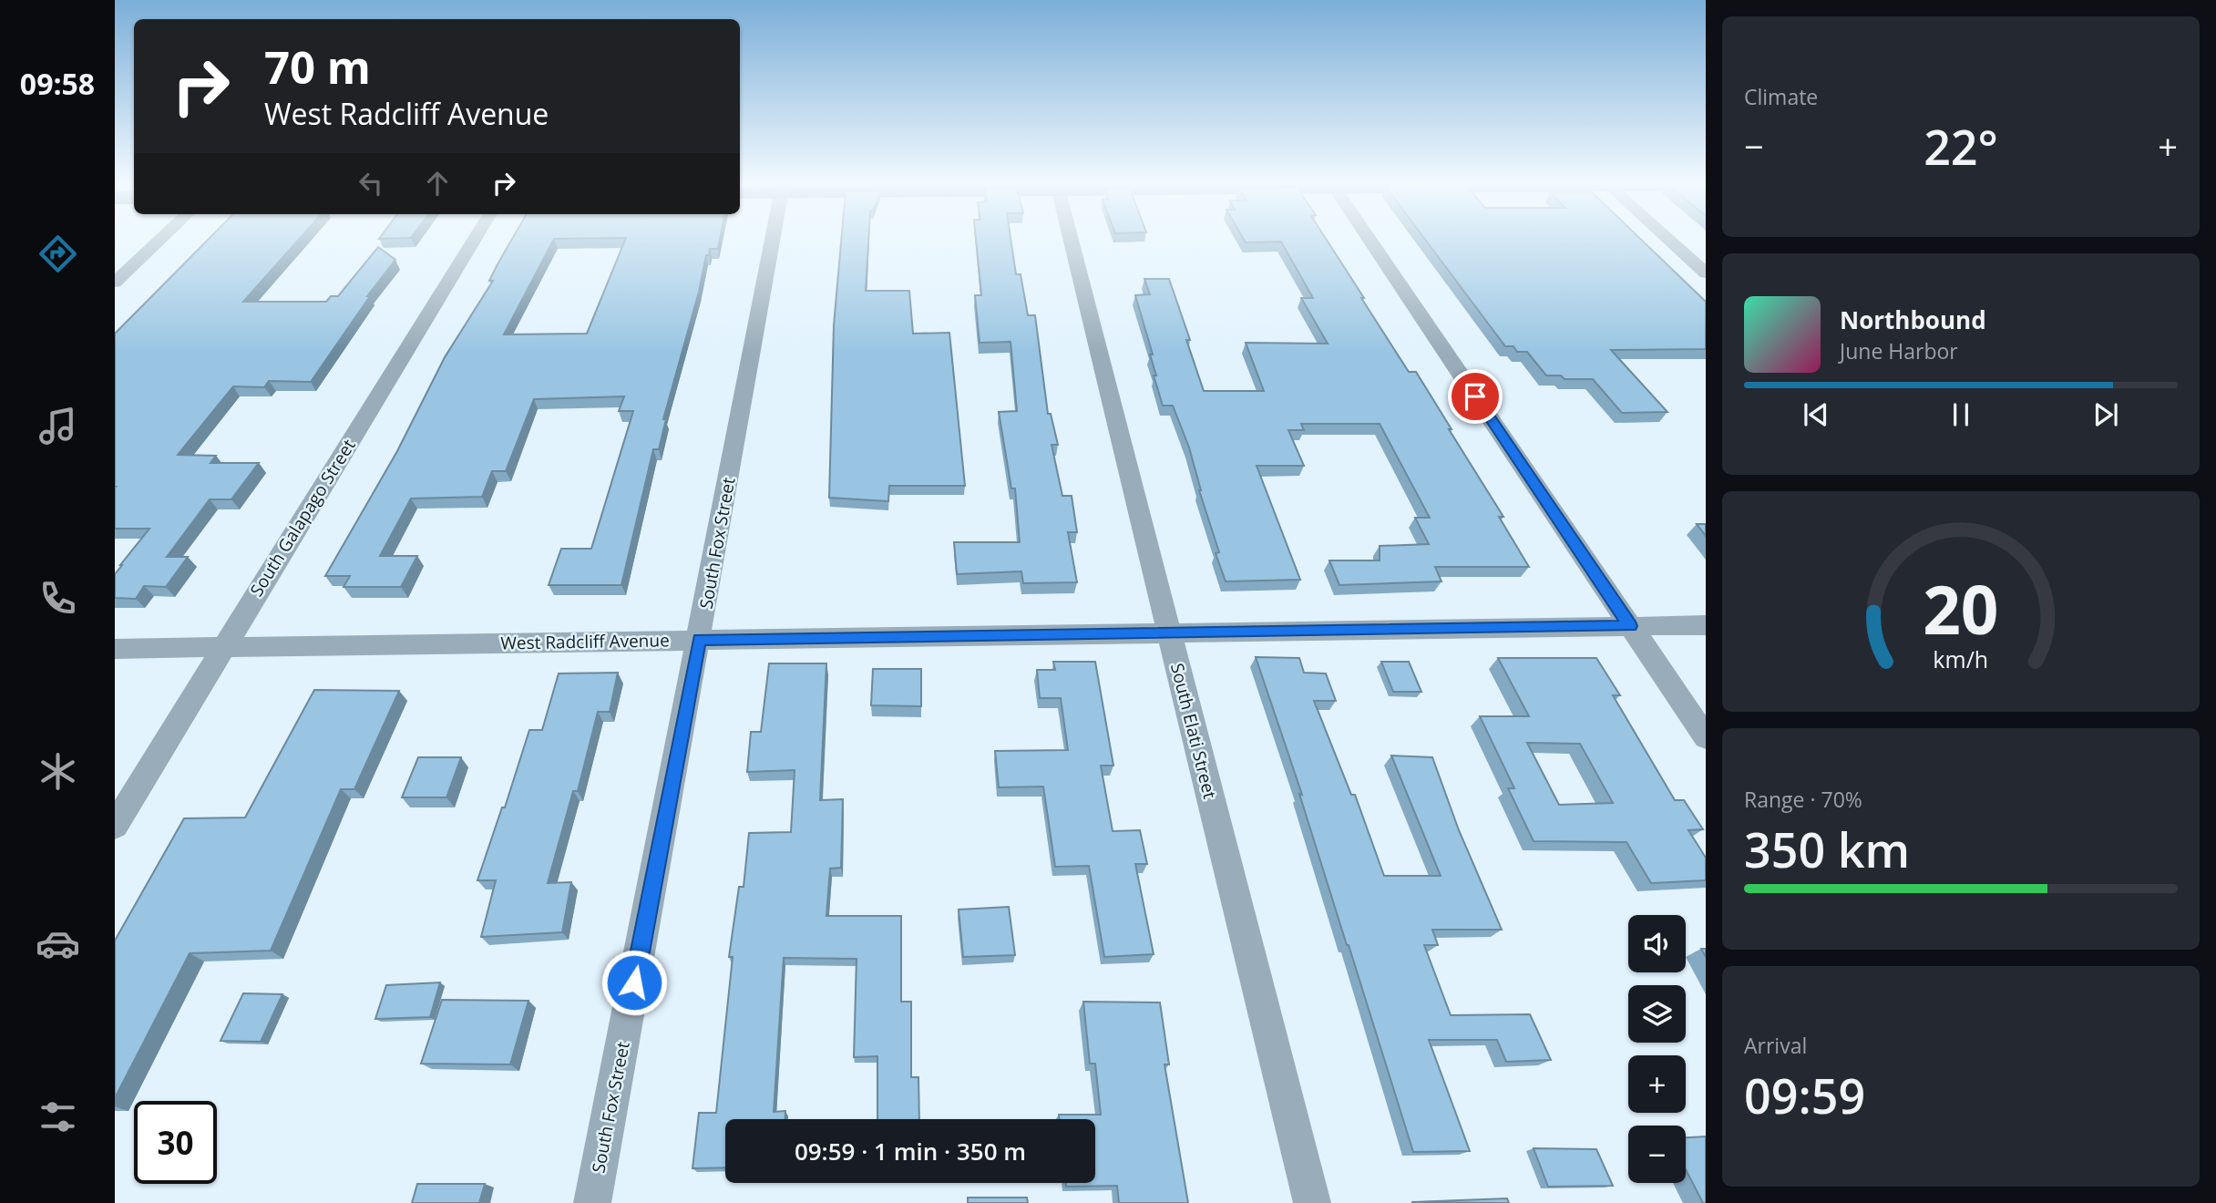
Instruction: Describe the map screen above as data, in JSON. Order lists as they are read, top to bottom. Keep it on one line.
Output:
{"streets":{"street":["South Galapago Street","South Fox Street","West Radcliff Avenue","South Elati Street"]},"crossings":[["South Galapago Street","West Radcliff Avenue"],["South Fox Street","West Radcliff Avenue"],["West Radcliff Avenue","South Elati Street"]],"page":{"tabs":"09:58","tile":["Climate",["Range · 70%","350 km"],["Arrival","09:59"]],"turn":["70 m","West Radcliff Avenue"],"heat":["−","22°","+"],"song":["Northbound","June Harbor"],"map_buttons":["+","−"],"limit":"30","trip":"09:59 · 1 min · 350 m","gauge":["20","km/h"]}}
